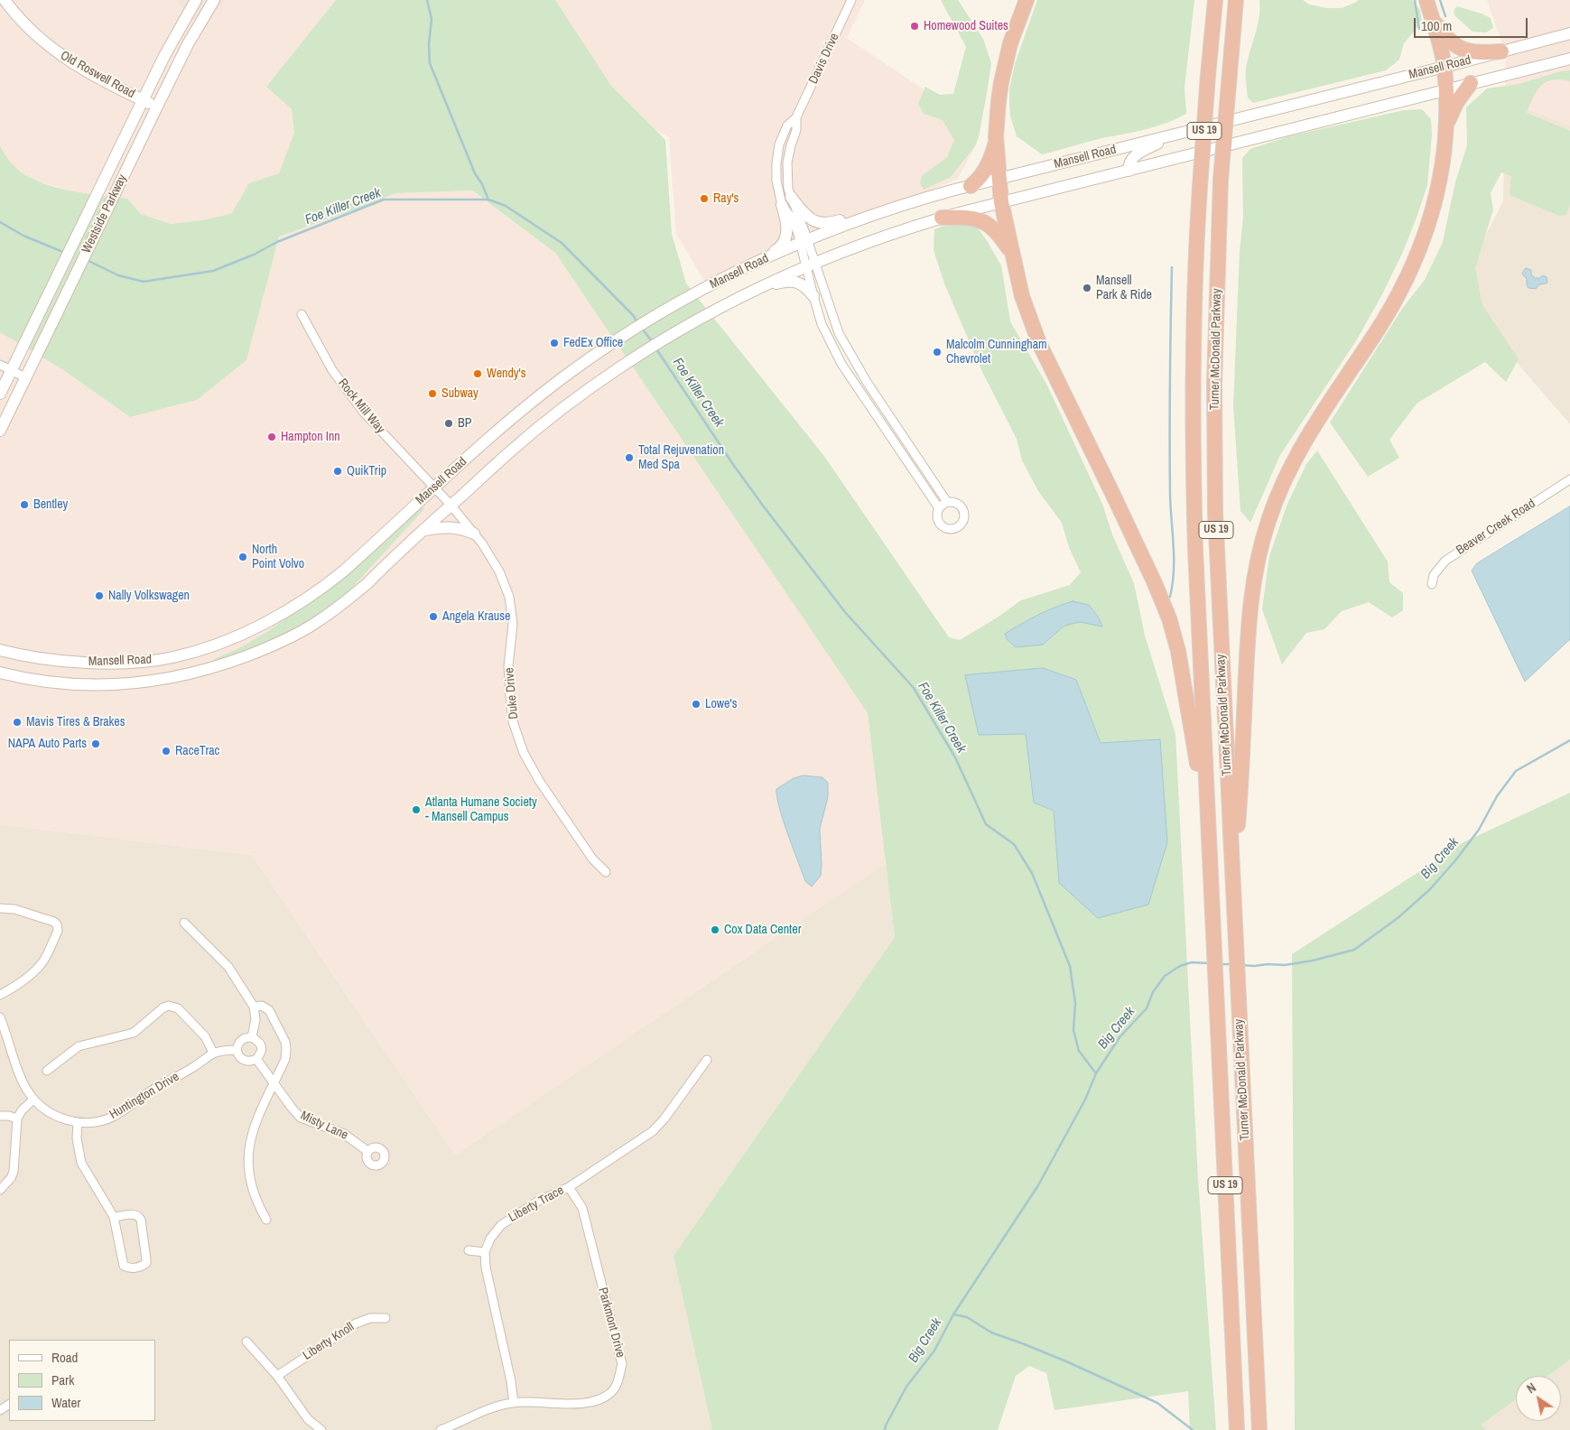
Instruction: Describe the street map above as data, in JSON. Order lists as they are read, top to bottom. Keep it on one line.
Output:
{"streets":{"highway":["US 19","Turner McDonald Parkway"],"main road":["Mansell Road","Old Roswell Road","Westside Parkway"],"street":["Davis Drive","Rock Mill Way","Beaver Creek Road","Duke Drive","Huntington Drive","Misty Lane","Liberty Trace","Parkmont Drive","Liberty Knoll"]},"crossings":[["Davis Drive","Mansell Road"],["Mansell Road","Rock Mill Way"],["Mansell Road","Duke Drive"],["Old Roswell Road","Westside Parkway"],["Rock Mill Way","Duke Drive"],["Huntington Drive","Misty Lane"],["Liberty Trace","Parkmont Drive"]],"water":["Foe Killer Creek","Big Creek"],"places":["Homewood Suites","Ray's","Mansell Park & Ride","FedEx Office","Malcolm Cunningham Chevrolet","Wendy's","Subway","BP","Hampton Inn","Total Rejuvenation Med Spa","QuikTrip","Bentley","North Point Volvo","Nally Volkswagen","Angela Krause","Lowe's","Mavis Tires & Brakes","NAPA Auto Parts","RaceTrac","Atlanta Humane Society - Mansell Campus","Cox Data Center"],"legend":["Road","Park","Water"],"scale_bar":"100 m","north":"top left"}
